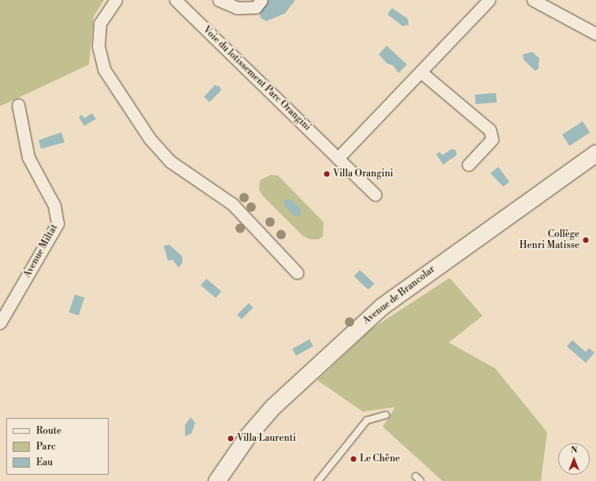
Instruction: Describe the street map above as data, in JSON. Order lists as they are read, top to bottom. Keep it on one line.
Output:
{"streets":{"street":["Voie du lotissement Parc Orangini","Avenue Miltat","Avenue de Brancolar"]},"places":["Villa Orangini","Collège Henri Matisse","Villa Laurenti","Le Chêne"],"legend":["Route","Parc","Eau"],"north":"top"}
